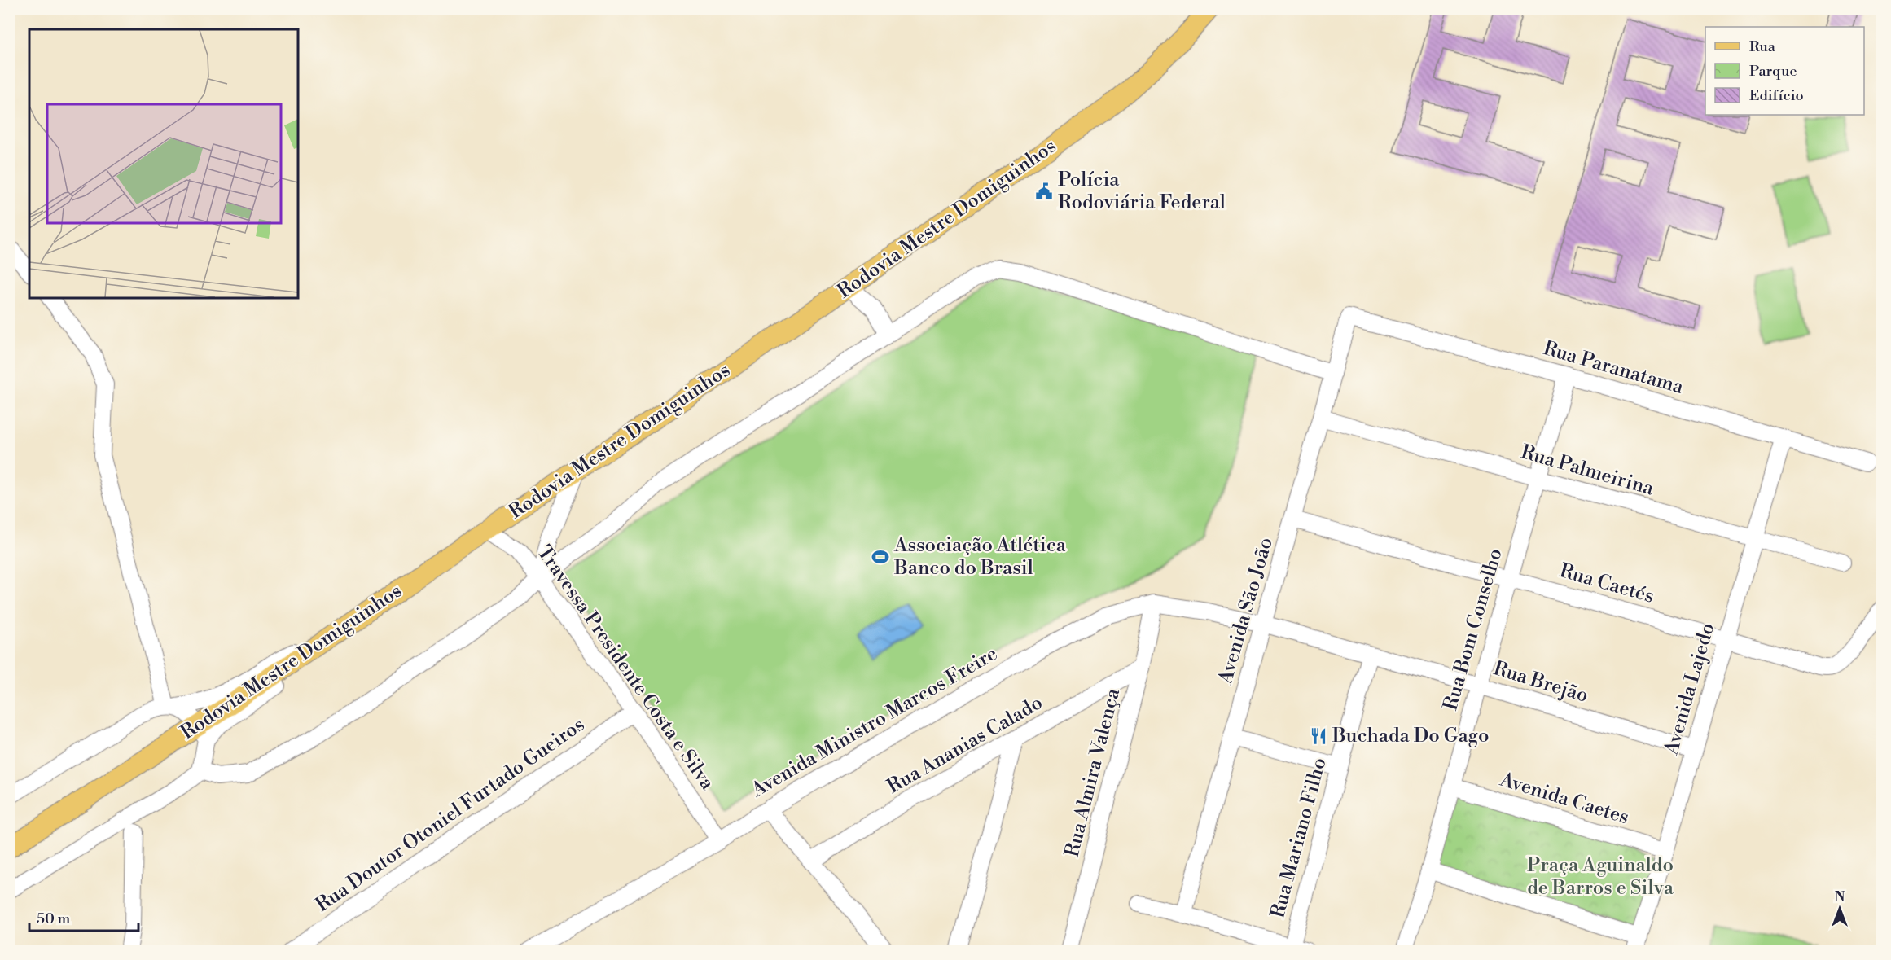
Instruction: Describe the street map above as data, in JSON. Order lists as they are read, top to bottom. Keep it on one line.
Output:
{"streets":{"main road":["Rodovia Mestre Domiguinhos"],"street":["Rua Paranatama","Rua Palmeirina","Rua Caetés","Avenida São João","Rua Bom Conselho","Travessa Presidente Costa e Silva","Rua Brejão","Avenida Lajedo","Avenida Ministro Marcos Freire","Rua Ananias Calado","Rua Almira Valença","Avenida Caetes","Rua Doutor Otoniel Furtado Gueiros","Rua Mariano Filho"]},"crossings":[["Rodovia Mestre Domiguinhos","Travessa Presidente Costa e Silva"],["Rua Paranatama","Avenida São João"],["Rua Paranatama","Rua Bom Conselho"],["Rua Paranatama","Avenida Lajedo"],["Rua Palmeirina","Avenida São João"],["Rua Palmeirina","Rua Bom Conselho"],["Rua Palmeirina","Avenida Lajedo"],["Rua Caetés","Avenida São João"],["Rua Caetés","Rua Bom Conselho"],["Rua Caetés","Avenida Lajedo"],["Avenida São João","Rua Brejão"],["Avenida São João","Avenida Ministro Marcos Freire"],["Rua Bom Conselho","Rua Brejão"],["Rua Bom Conselho","Avenida Caetes"],["Travessa Presidente Costa e Silva","Avenida Ministro Marcos Freire"],["Travessa Presidente Costa e Silva","Rua Doutor Otoniel Furtado Gueiros"],["Rua Brejão","Avenida Lajedo"],["Rua Brejão","Avenida Ministro Marcos Freire"],["Rua Brejão","Rua Mariano Filho"],["Avenida Lajedo","Avenida Caetes"],["Avenida Ministro Marcos Freire","Rua Almira Valença"],["Rua Ananias Calado","Rua Almira Valença"]],"parks":["Praça Aguinaldo de Barros e Silva"],"places":{"public building":["Polícia Rodoviária Federal"],"sports":["Associação Atlética Banco do Brasil"],"restaurant":["Buchada Do Gago"]},"legend":["Rua","Parque","Edifício"],"scale_bar":"50 m","north":"top"}
